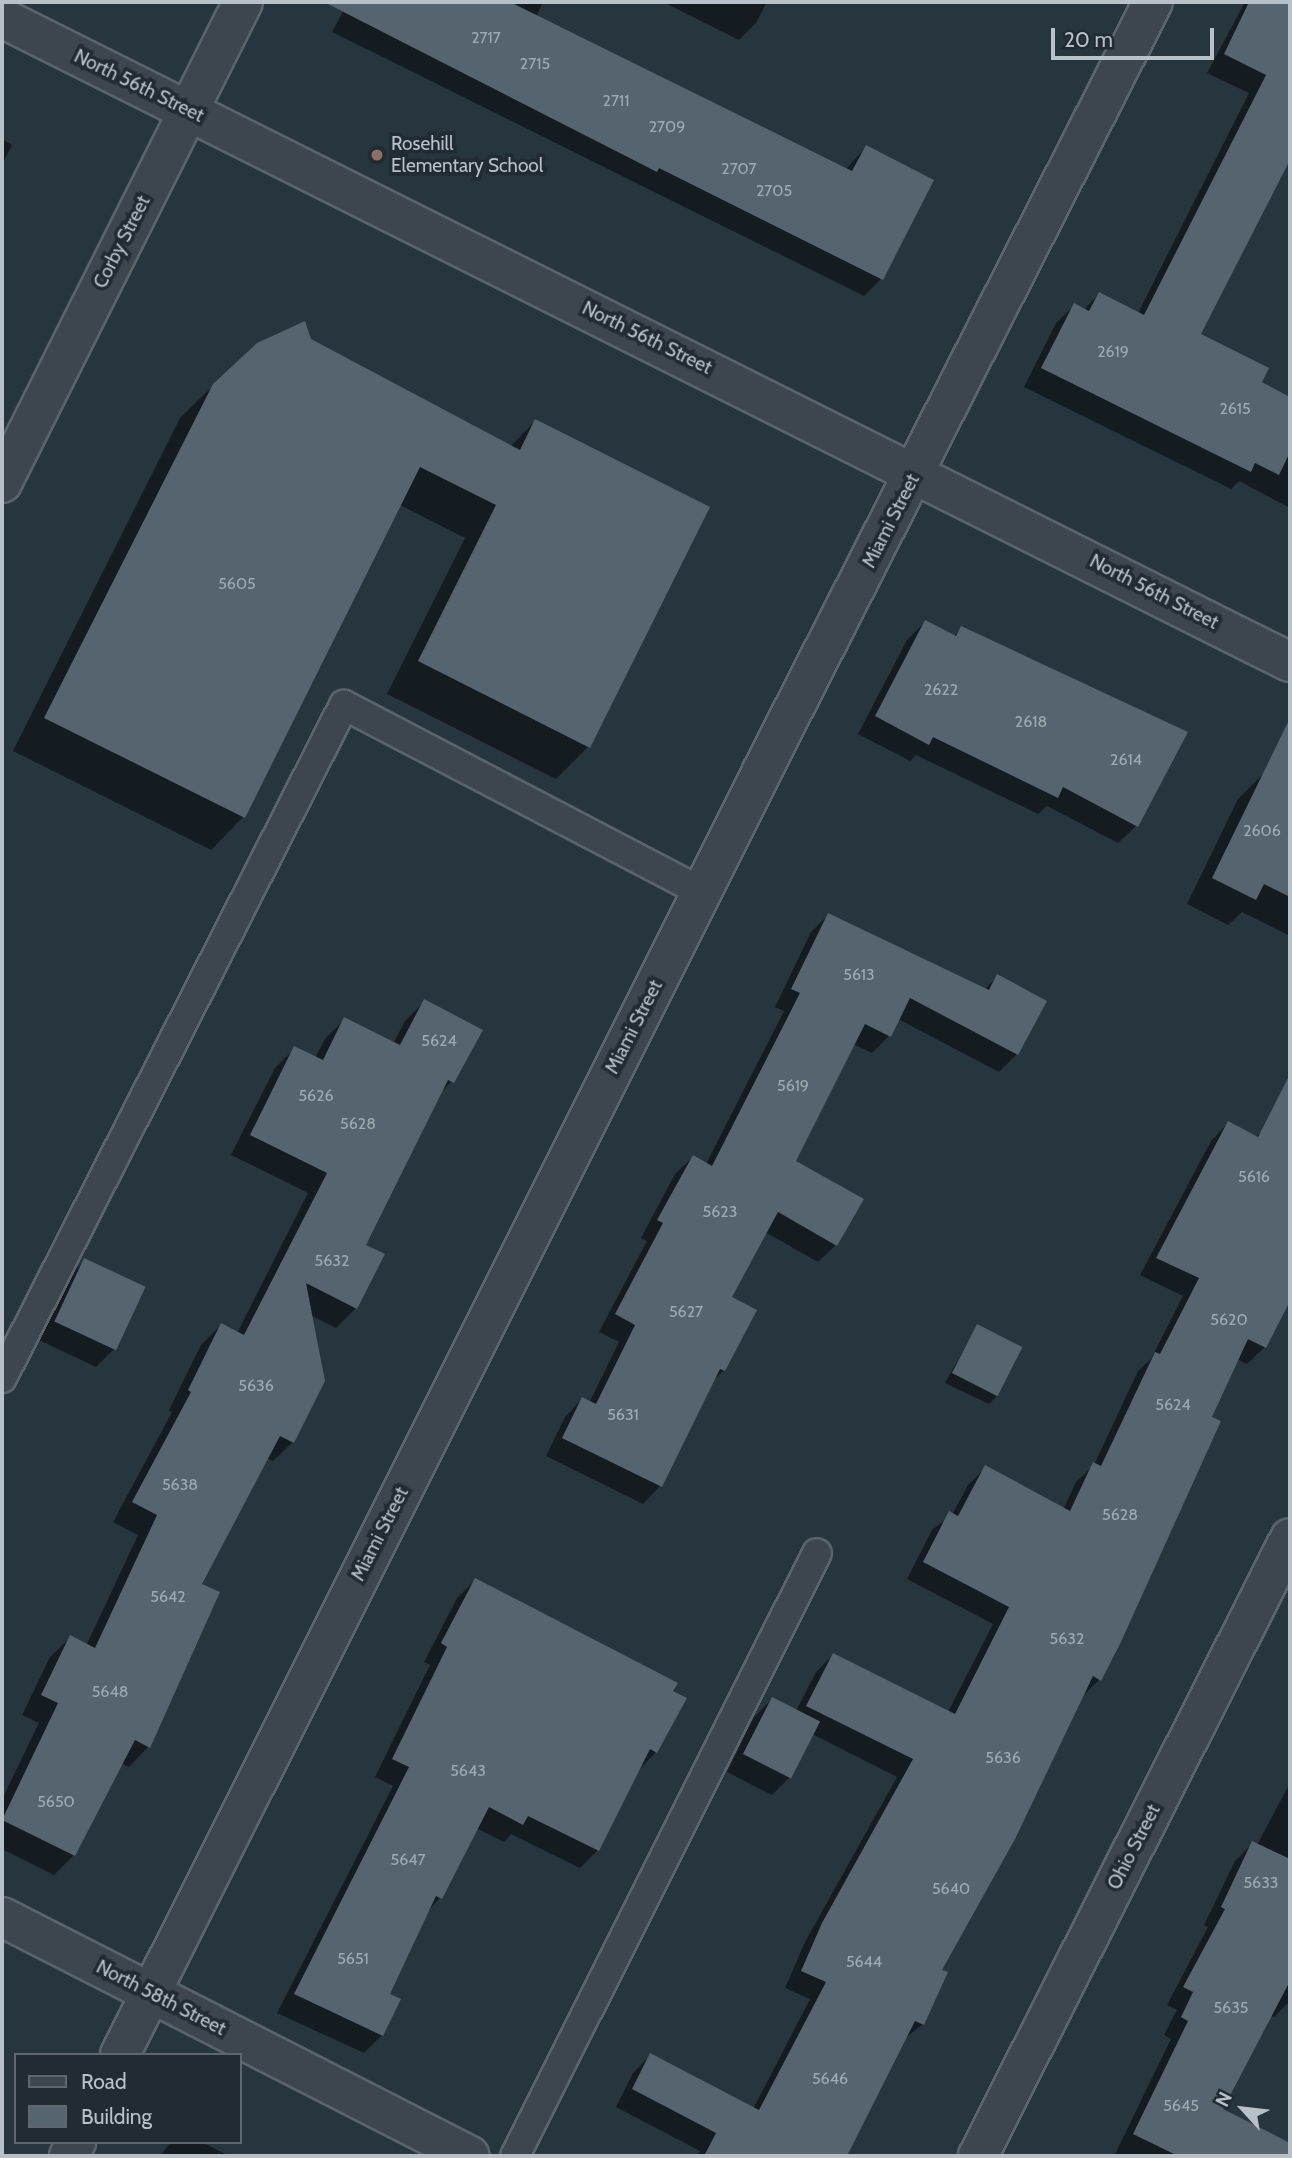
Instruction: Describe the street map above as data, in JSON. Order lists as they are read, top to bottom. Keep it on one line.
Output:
{"streets":{"street":["North 56th Street","Corby Street","Miami Street","Ohio Street","North 58th Street"]},"crossings":[["North 56th Street","Corby Street"],["North 56th Street","Miami Street"],["Miami Street","North 58th Street"]],"places":["Rosehill Elementary School"],"house_numbers":["2717","2715","2711","2709","2707","2705","2619","2615","5605","2622","2618","2614","2606","5613","5624","5619","5626","5628","5616","5623","5632","5627","5620","5636","5624","5631","5638","5628","5642","5632","5648","5636","5643","5650","5647","5633","5640","5651","5644","5635","5646","5645"],"legend":["Road","Building"],"scale_bar":"20 m","north":"top left"}
